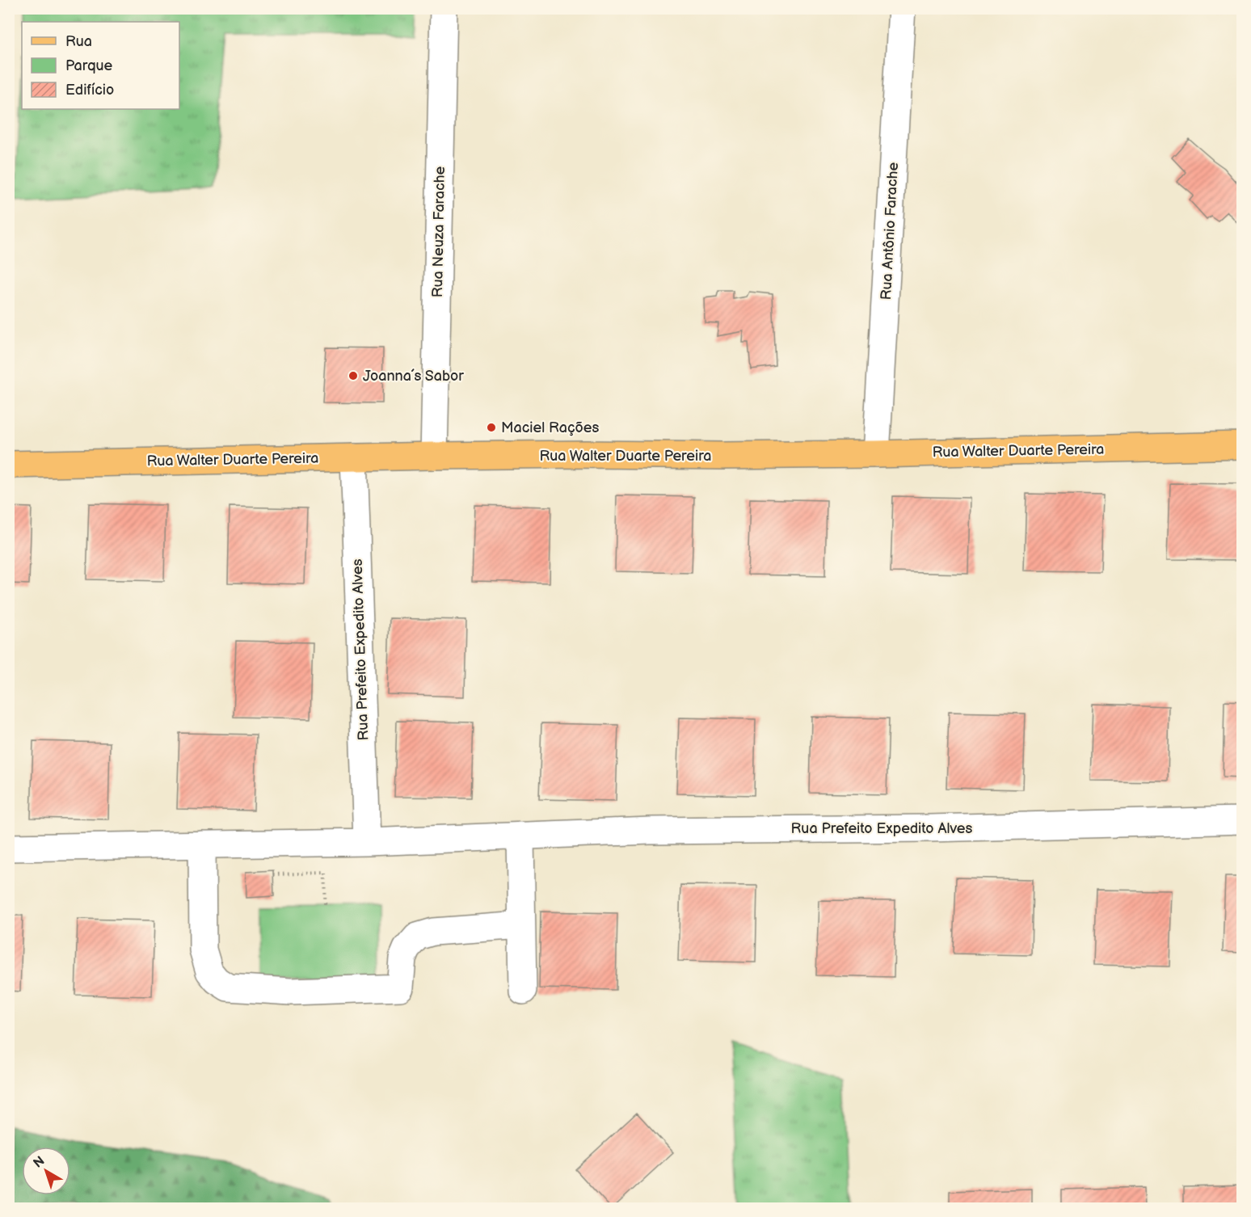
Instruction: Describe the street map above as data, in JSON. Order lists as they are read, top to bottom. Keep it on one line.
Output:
{"streets":{"main road":["Rua Walter Duarte Pereira"],"street":["Rua Antônio Farache","Rua Neuza Farache","Rua Prefeito Expedito Alves"]},"crossings":[["Rua Antônio Farache","Rua Walter Duarte Pereira"],["Rua Neuza Farache","Rua Walter Duarte Pereira"],["Rua Walter Duarte Pereira","Rua Prefeito Expedito Alves"]],"places":["Joanna´s Sabor","Maciel Rações"],"legend":["Rua","Parque","Edifício"],"north":"top left"}
